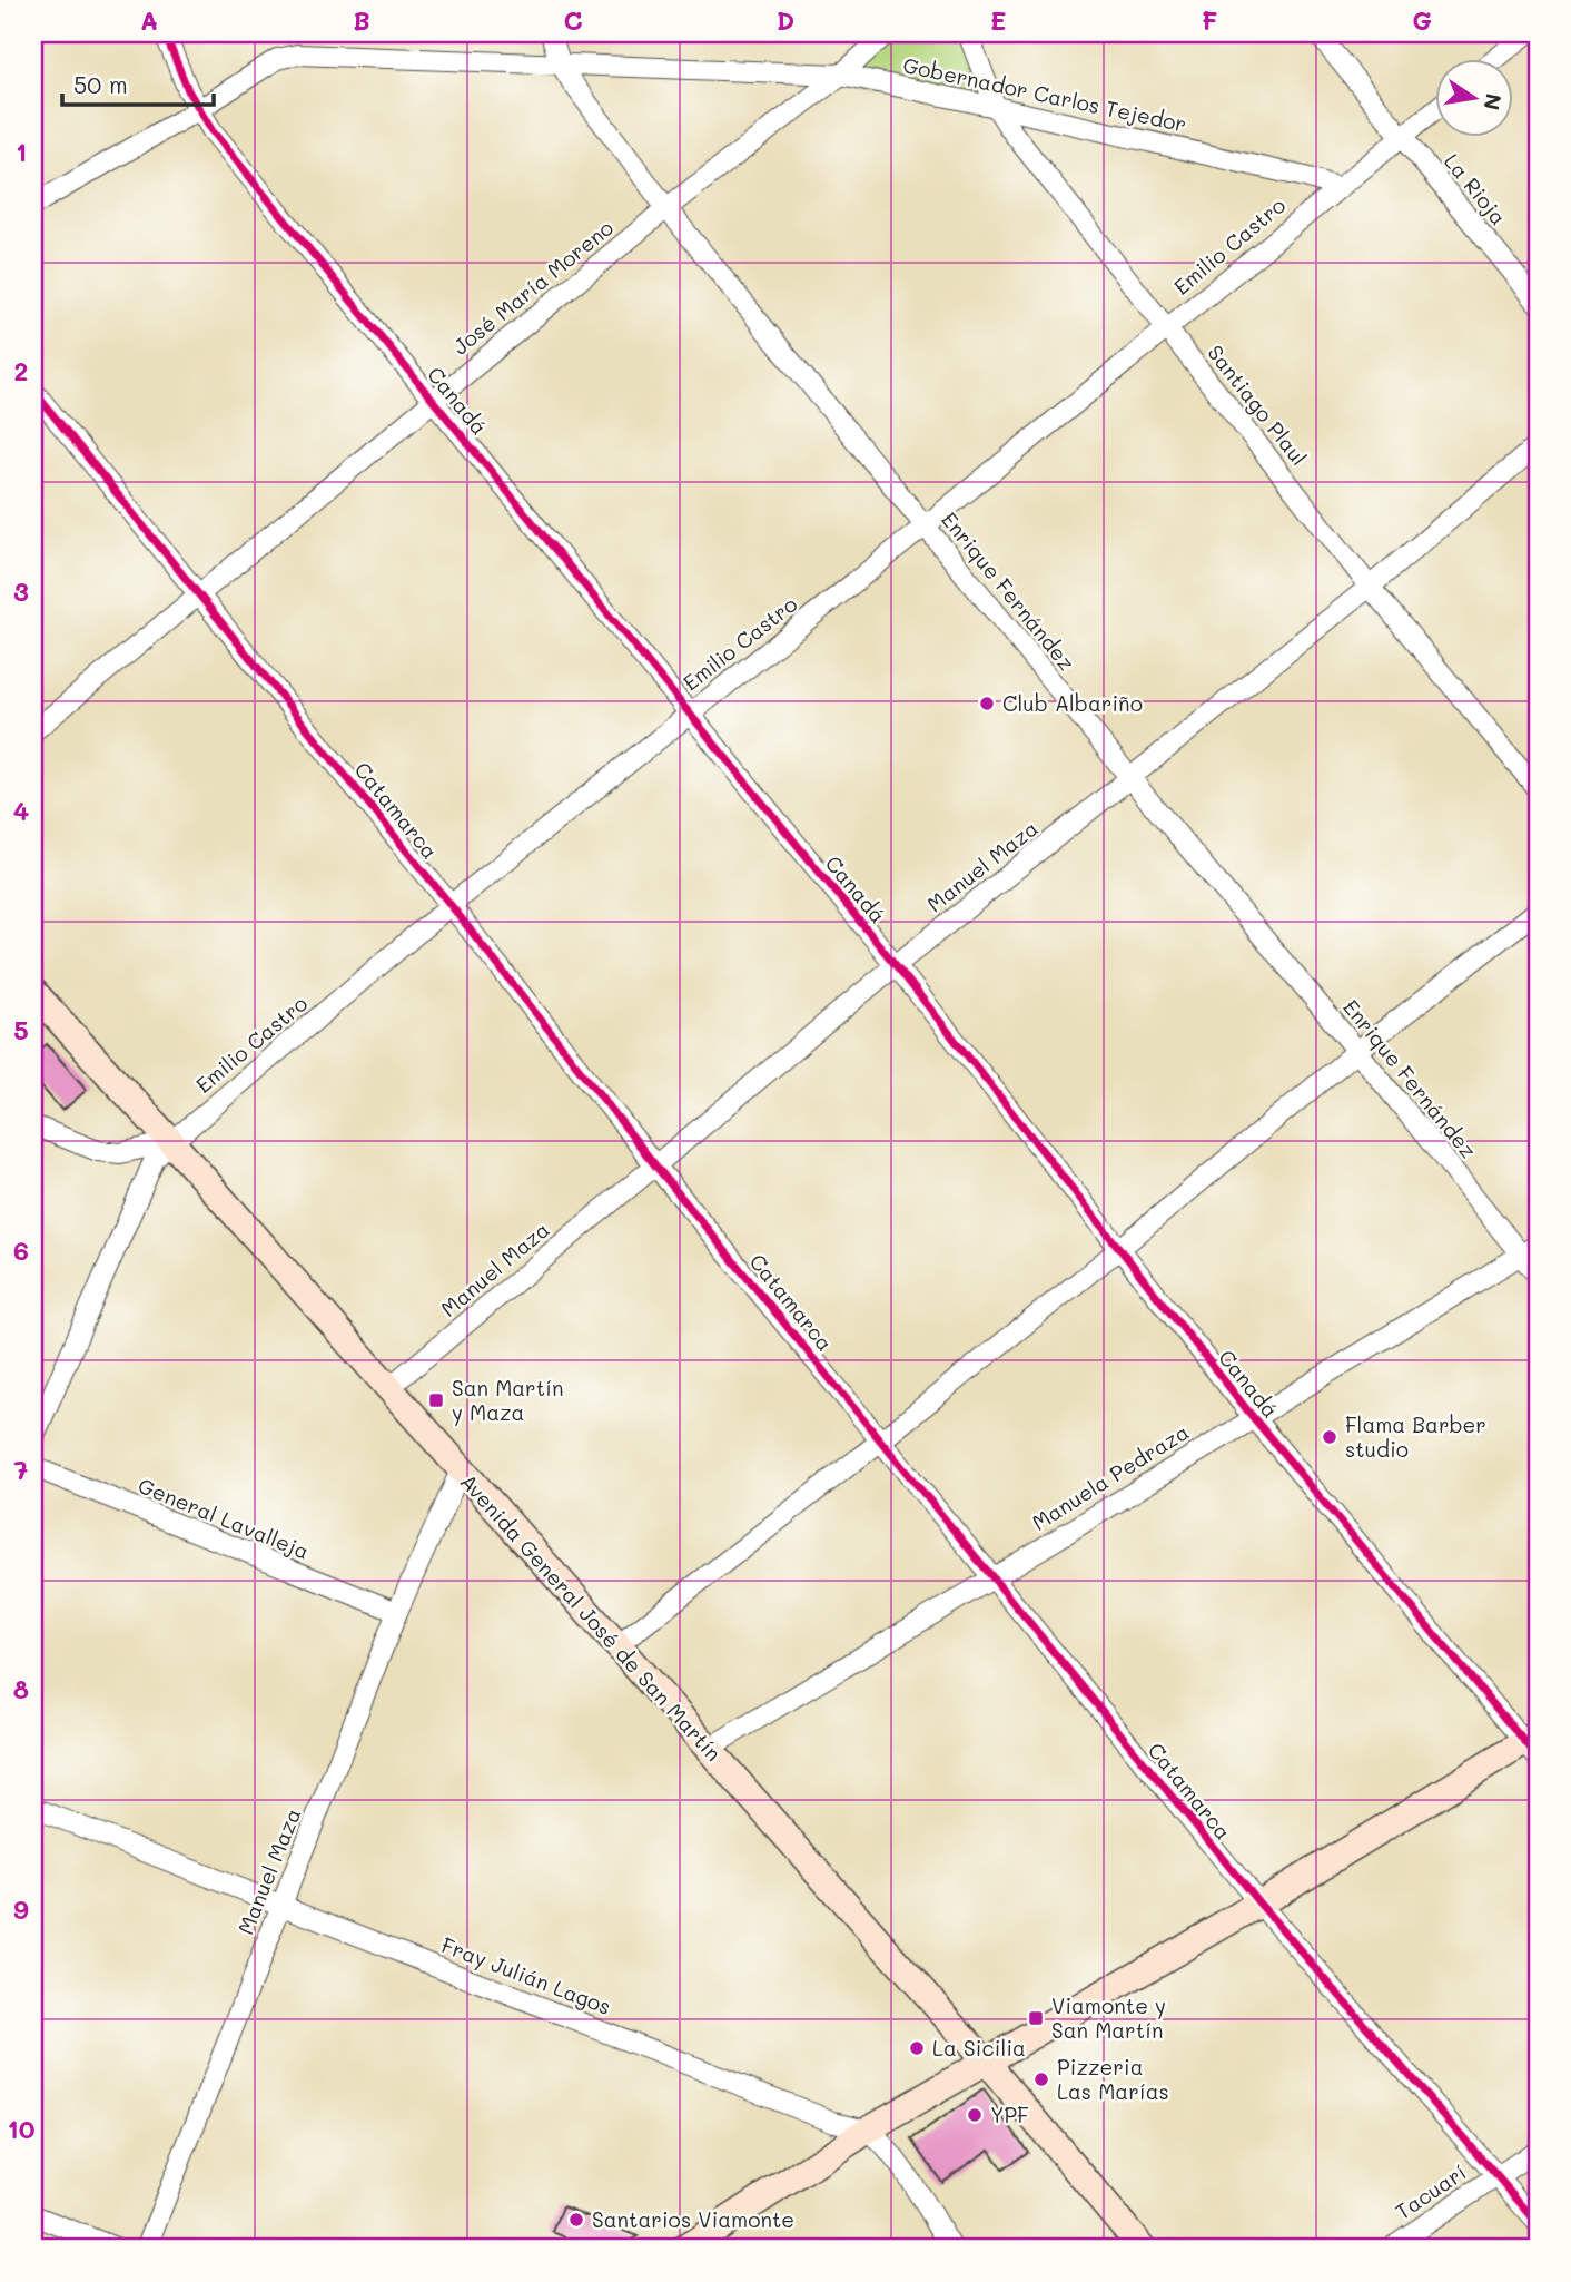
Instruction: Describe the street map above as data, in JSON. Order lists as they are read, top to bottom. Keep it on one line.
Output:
{"streets":{"main road":["Avenida General José de San Martín"],"street":["Gobernador Carlos Tejedor","La Rioja","Emilio Castro","José María Moreno","Canadá","Santiago Plaul","Enrique Fernández","Catamarca","Manuel Maza","Manuela Pedraza","General Lavalleja","Fray Julián Lagos","Tacuarí"]},"crossings":[["Gobernador Carlos Tejedor","Emilio Castro"],["Gobernador Carlos Tejedor","José María Moreno"],["Gobernador Carlos Tejedor","Canadá"],["Gobernador Carlos Tejedor","Santiago Plaul"],["Gobernador Carlos Tejedor","Enrique Fernández"],["La Rioja","Emilio Castro"],["Emilio Castro","Canadá"],["Emilio Castro","Santiago Plaul"],["Emilio Castro","Enrique Fernández"],["Emilio Castro","Catamarca"],["Emilio Castro","Avenida General José de San Martín"],["José María Moreno","Canadá"],["José María Moreno","Enrique Fernández"],["José María Moreno","Catamarca"],["Canadá","Manuel Maza"],["Canadá","Manuela Pedraza"],["Santiago Plaul","Manuel Maza"],["Enrique Fernández","Manuel Maza"],["Enrique Fernández","Manuela Pedraza"],["Catamarca","Manuel Maza"],["Catamarca","Manuela Pedraza"],["Catamarca","Tacuarí"],["Manuel Maza","General Lavalleja"],["Manuel Maza","Avenida General José de San Martín"],["Manuel Maza","Fray Julián Lagos"],["Manuela Pedraza","Avenida General José de San Martín"]],"places":{"other":["Club Albariño","Flama Barber studio","La Sicilia","Pizzeria Las Marías","YPF","Santarios Viamonte"],"transit":["San Martín y Maza","Viamonte y San Martín"]},"scale_bar":"50 m","north":"right","grid":{"columns":["A","B","C","D","E","F","G"],"rows":["1","2","3","4","5","6","7","8","9","10"]}}
